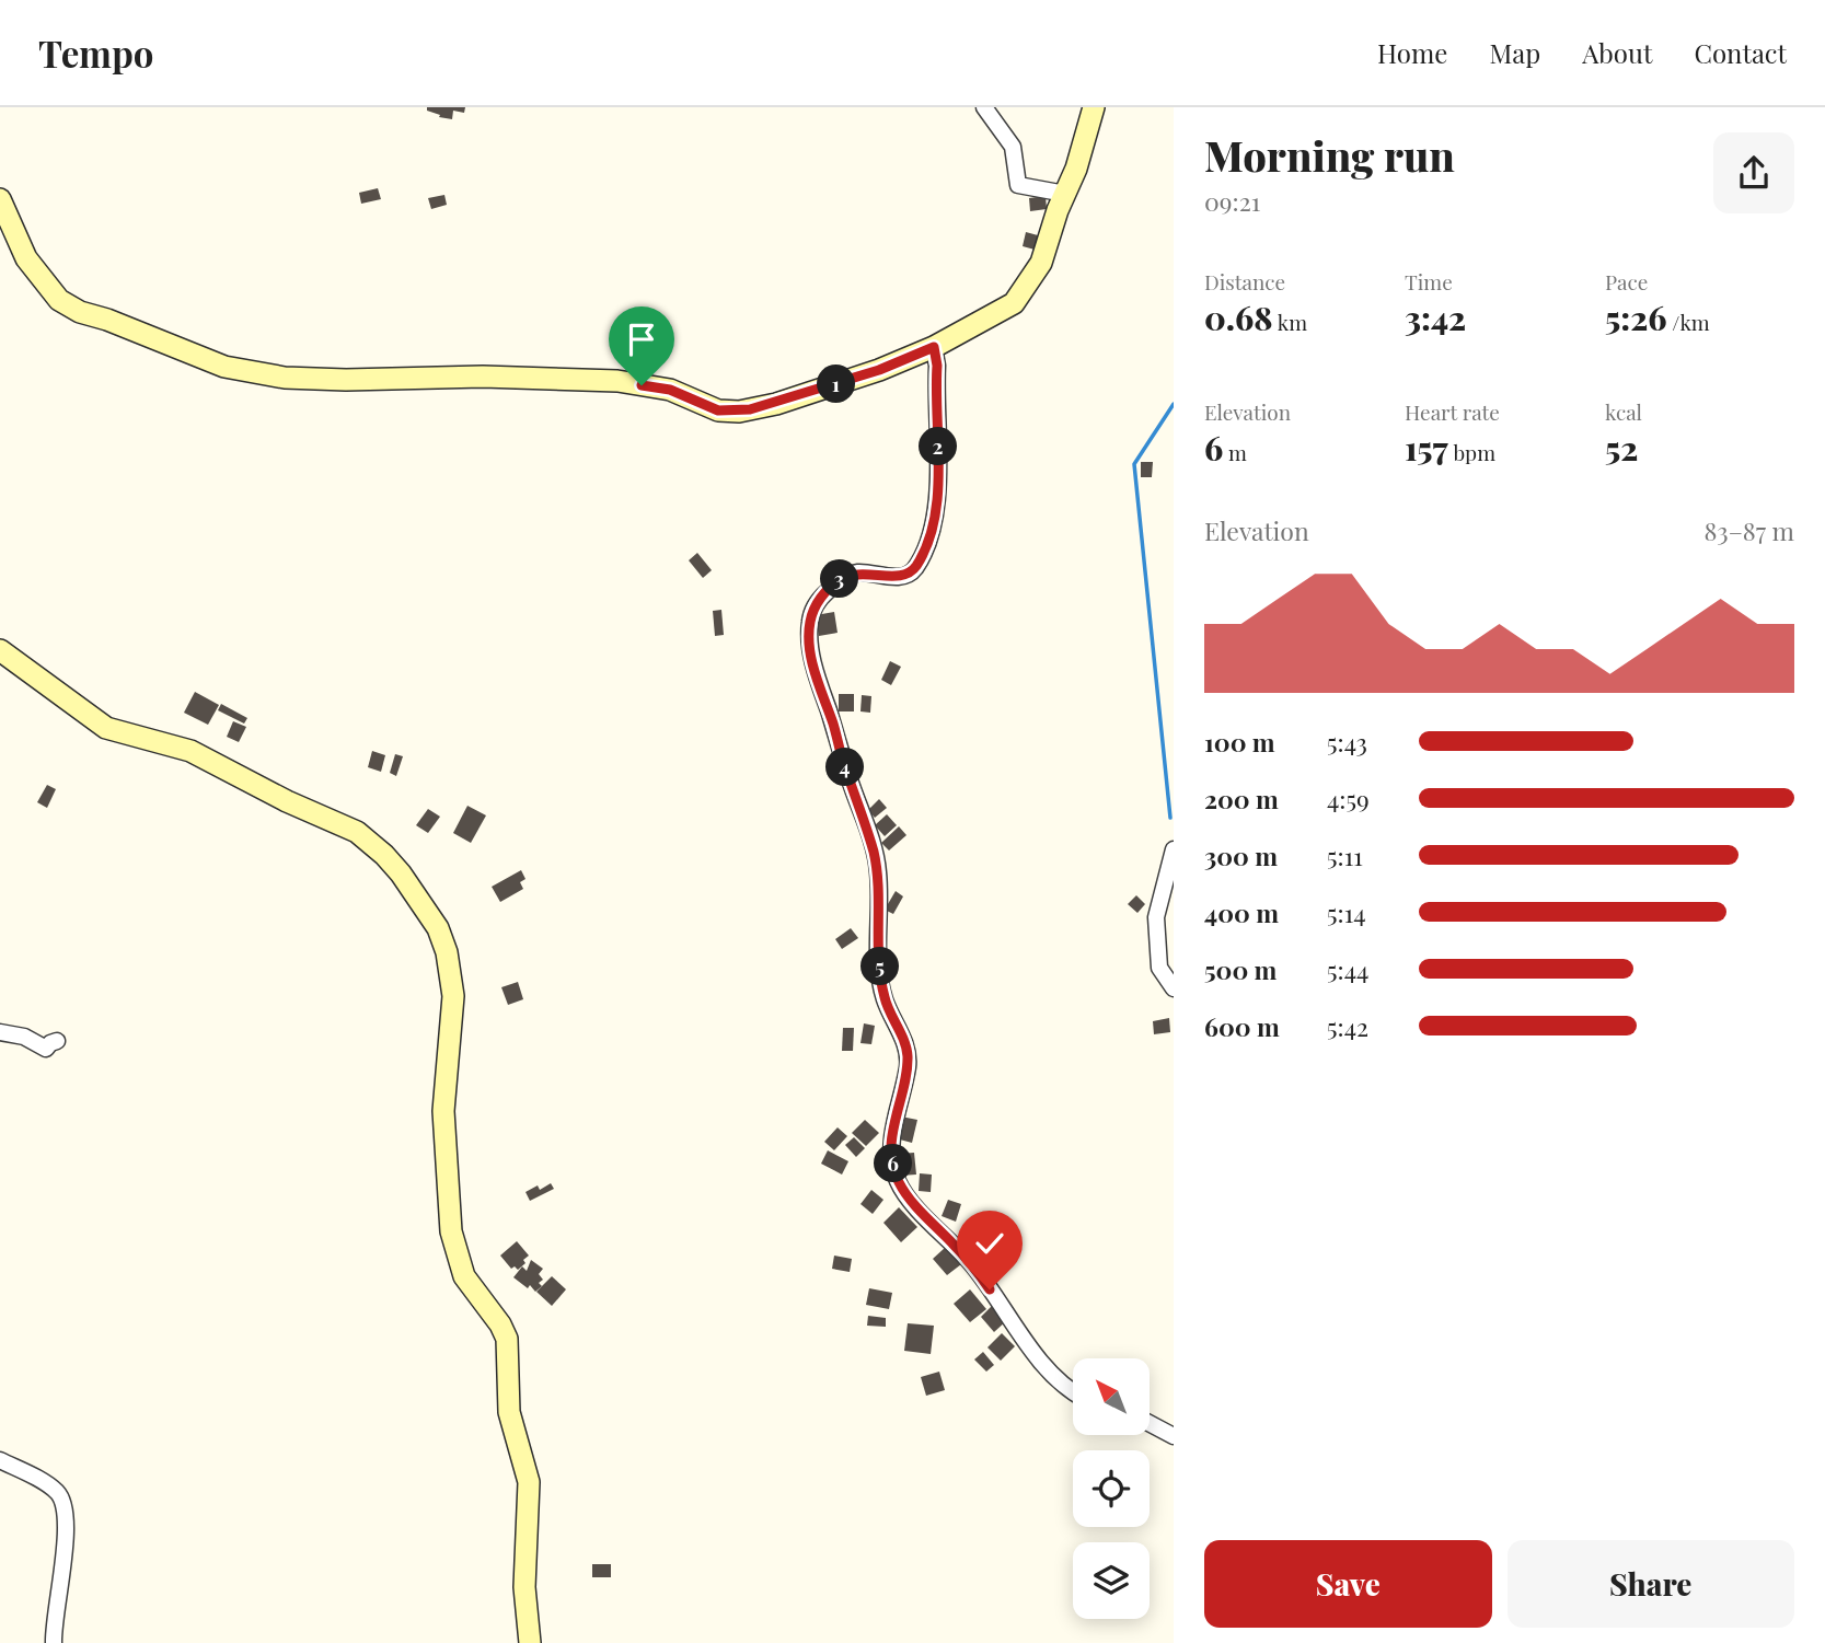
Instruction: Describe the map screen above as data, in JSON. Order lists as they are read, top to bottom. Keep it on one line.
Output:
{"north":"top left","page":{"header":"Tempo","nav":["Home","Map","About","Contact"],"heading":["Morning run","09:21"],"stats":[["Distance","0.68 km"],["Time","3:42"],["Pace","5:26 /km"],["Elevation","6 m"],["Heart rate","157 bpm"],["kcal","52"]],"pins":["1","2","3","4","5","6"],"chart":["Elevation","83–87 m"],"list":[{"name":"100 m","note":"5:43"},{"name":"200 m","note":"4:59"},{"name":"300 m","note":"5:11"},{"name":"400 m","note":"5:14"},{"name":"500 m","note":"5:44"},{"name":"600 m","note":"5:42"}],"buttons":["Save","Share"]}}
